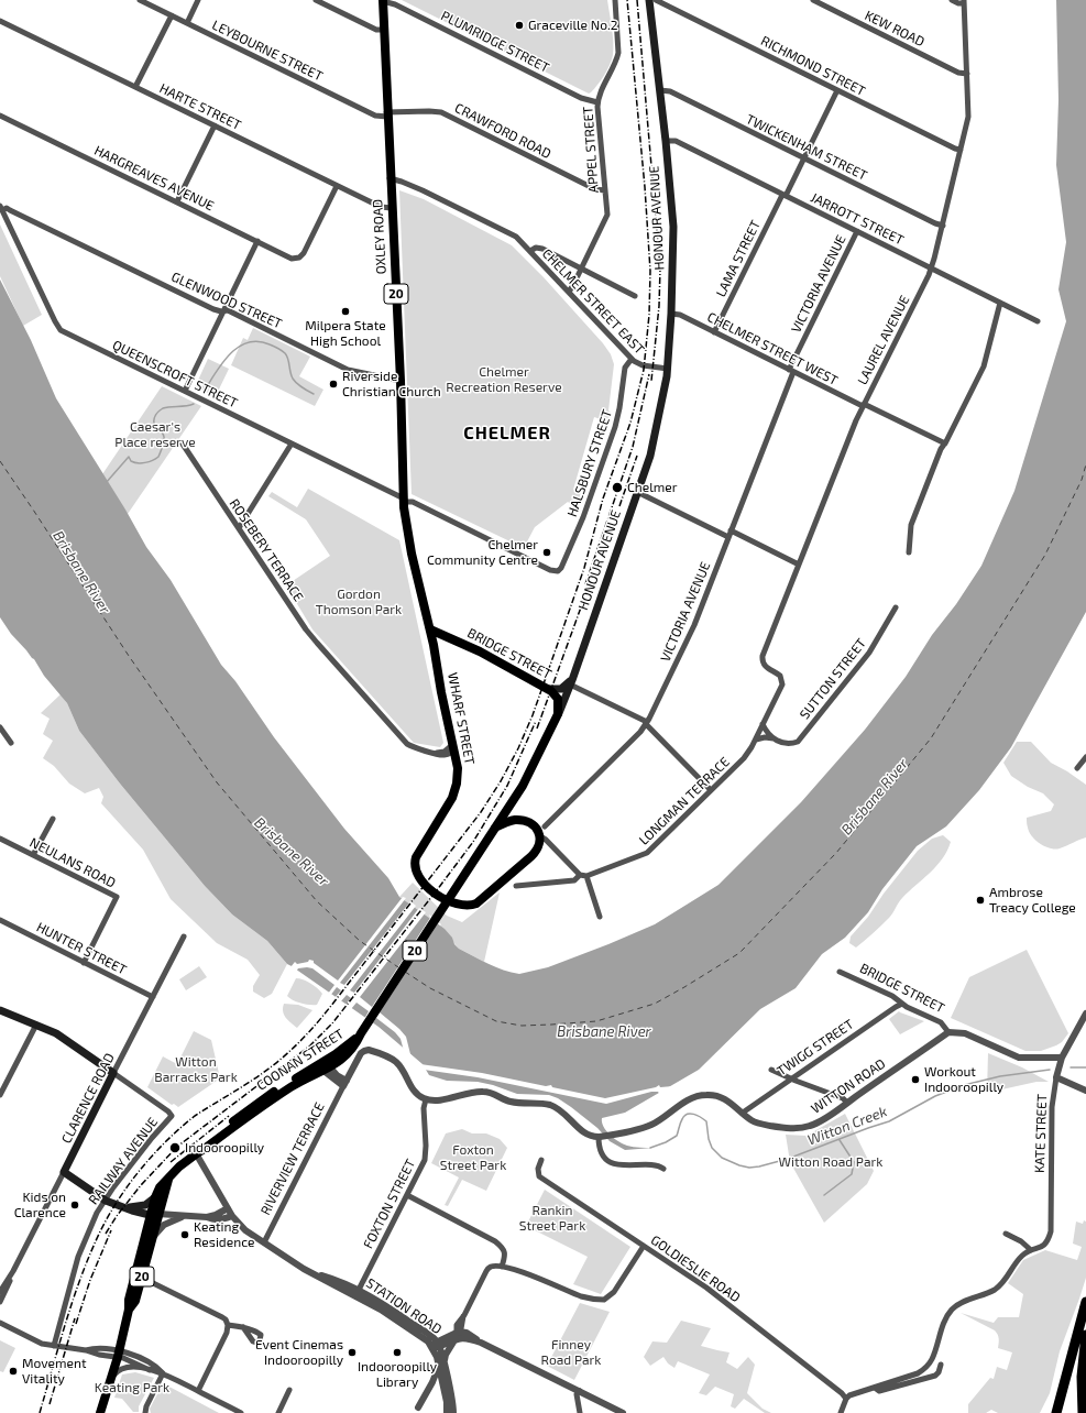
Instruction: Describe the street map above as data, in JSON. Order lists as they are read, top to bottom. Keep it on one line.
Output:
{"streets":{"main road":["HONOUR AVENUE","OXLEY ROAD","20","BRIDGE STREET","WHARF STREET","COONAN STREET","CLARENCE ROAD"],"street":["KEW ROAD","PLUMRIDGE STREET","LEYBOURNE STREET","RICHMOND STREET","HARTE STREET","CRAWFORD ROAD","TWICKENHAM STREET","APPEL STREET","HARGREAVES AVENUE","JARROTT STREET","LAMA STREET","VICTORIA AVENUE","GLENWOOD STREET","CHELMER STREET EAST","LAUREL AVENUE","CHELMER STREET WEST","QUEENSCROFT STREET","HALSBURY STREET","ROSEBERY TERRACE","SUTTON STREET","LONGMAN TERRACE","NEULANS ROAD","HUNTER STREET","TWIGG STREET","WITTON ROAD","KATE STREET","RIVERVIEW TERRACE","RAILWAY AVENUE","FOXTON STREET","GOLDIESLIE ROAD","STATION ROAD"]},"crossings":[["KEW ROAD","LAUREL AVENUE"],["PLUMRIDGE STREET","APPEL STREET"],["PLUMRIDGE STREET","OXLEY ROAD"],["LEYBOURNE STREET","CRAWFORD ROAD"],["LEYBOURNE STREET","OXLEY ROAD"],["RICHMOND STREET","HONOUR AVENUE"],["RICHMOND STREET","LAMA STREET"],["RICHMOND STREET","LAUREL AVENUE"],["HARTE STREET","HARGREAVES AVENUE"],["HARTE STREET","OXLEY ROAD"],["CRAWFORD ROAD","APPEL STREET"],["CRAWFORD ROAD","OXLEY ROAD"],["TWICKENHAM STREET","HONOUR AVENUE"],["TWICKENHAM STREET","LAMA STREET"],["TWICKENHAM STREET","LAUREL AVENUE"],["APPEL STREET","CHELMER STREET EAST"],["HONOUR AVENUE","JARROTT STREET"],["HONOUR AVENUE","CHELMER STREET EAST"],["HONOUR AVENUE","CHELMER STREET WEST"],["HONOUR AVENUE","BRIDGE STREET"],["HONOUR AVENUE","COONAN STREET"],["JARROTT STREET","LAMA STREET"],["JARROTT STREET","VICTORIA AVENUE"],["JARROTT STREET","LAUREL AVENUE"],["OXLEY ROAD","GLENWOOD STREET"],["OXLEY ROAD","CHELMER STREET EAST"],["OXLEY ROAD","QUEENSCROFT STREET"],["OXLEY ROAD","WHARF STREET"],["LAMA STREET","CHELMER STREET WEST"],["VICTORIA AVENUE","CHELMER STREET WEST"],["GLENWOOD STREET","QUEENSCROFT STREET"],["CHELMER STREET EAST","HALSBURY STREET"],["LAUREL AVENUE","CHELMER STREET WEST"],["LAUREL AVENUE","LONGMAN TERRACE"],["QUEENSCROFT STREET","HALSBURY STREET"],["QUEENSCROFT STREET","WHARF STREET"],["ROSEBERY TERRACE","WHARF STREET"],["BRIDGE STREET","WHARF STREET"],["BRIDGE STREET","TWIGG STREET"],["BRIDGE STREET","WITTON ROAD"],["SUTTON STREET","LONGMAN TERRACE"],["NEULANS ROAD","HUNTER STREET"],["HUNTER STREET","CLARENCE ROAD"],["TWIGG STREET","WITTON ROAD"],["COONAN STREET","STATION ROAD"],["CLARENCE ROAD","RAILWAY AVENUE"],["KATE STREET","GOLDIESLIE ROAD"],["RIVERVIEW TERRACE","STATION ROAD"],["FOXTON STREET","STATION ROAD"]],"districts":["CHELMER"],"water":["Brisbane River","Witton Creek"],"parks":["Chelmer Recreation Reserve","Caesar's Place reserve","Gordon Thomson Park","Witton Barracks Park","Foxton Street Park","Witton Road Park","Rankin Street Park","Finney Road Park","Keating Park"],"places":["Graceville No.2","Milpera State High School","Riverside Christian Church","Chelmer","Chelmer Community Centre","Ambrose Treacy College","Workout Indooroopilly","Indooroopilly","Kids on Clarence","Keating Residence","Event Cinemas Indooroopilly","Indooroopilly Library","Movement Vitality"]}
